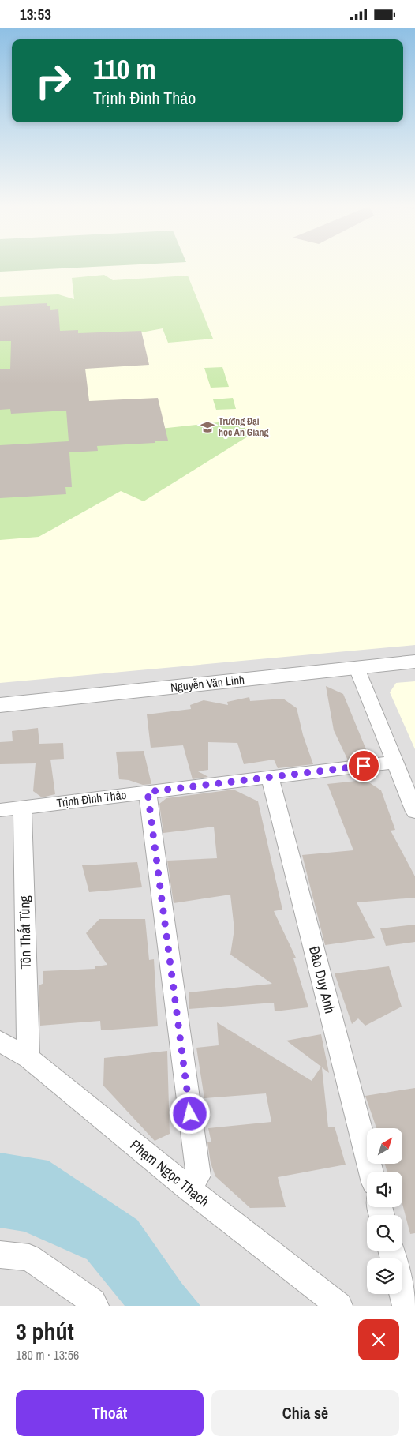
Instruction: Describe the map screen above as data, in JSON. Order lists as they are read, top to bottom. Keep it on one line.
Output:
{"streets":{"street":["Nguyễn Văn Linh","Trịnh Đình Thảo","Tôn Thất Tùng","Đào Duy Anh","Phạm Ngọc Thạch"]},"crossings":[["Trịnh Đình Thảo","Tôn Thất Tùng"],["Trịnh Đình Thảo","Đào Duy Anh"],["Tôn Thất Tùng","Phạm Ngọc Thạch"]],"places":{"school or university":["Trường Đại học An Giang"]},"north":"top right","page":{"status":"13:53","turn":["110 m","Trịnh Đình Thảo"],"heading":["3 phút","180 m · 13:56"],"buttons":["Thoát","Chia sẻ"]}}
